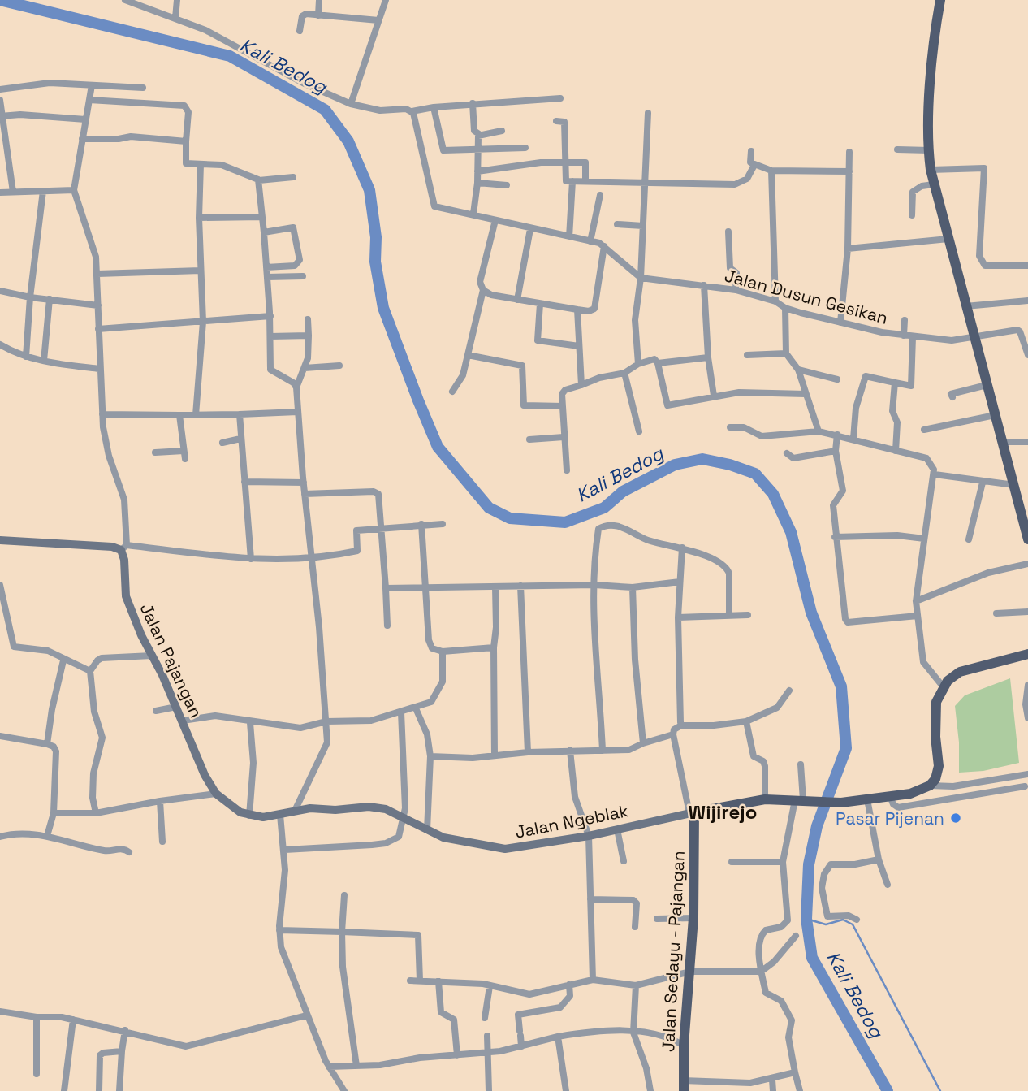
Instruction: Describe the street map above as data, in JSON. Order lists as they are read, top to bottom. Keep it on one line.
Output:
{"streets":{"main road":["Jalan Pajangan","Jalan Ngeblak","Jalan Sedayu - Pajangan"],"street":["Jalan Dusun Gesikan"]},"crossings":[["Jalan Ngeblak","Jalan Sedayu - Pajangan"]],"districts":["Wijirejo"],"water":["Kali Bedog"],"places":["Pasar Pijenan"]}
